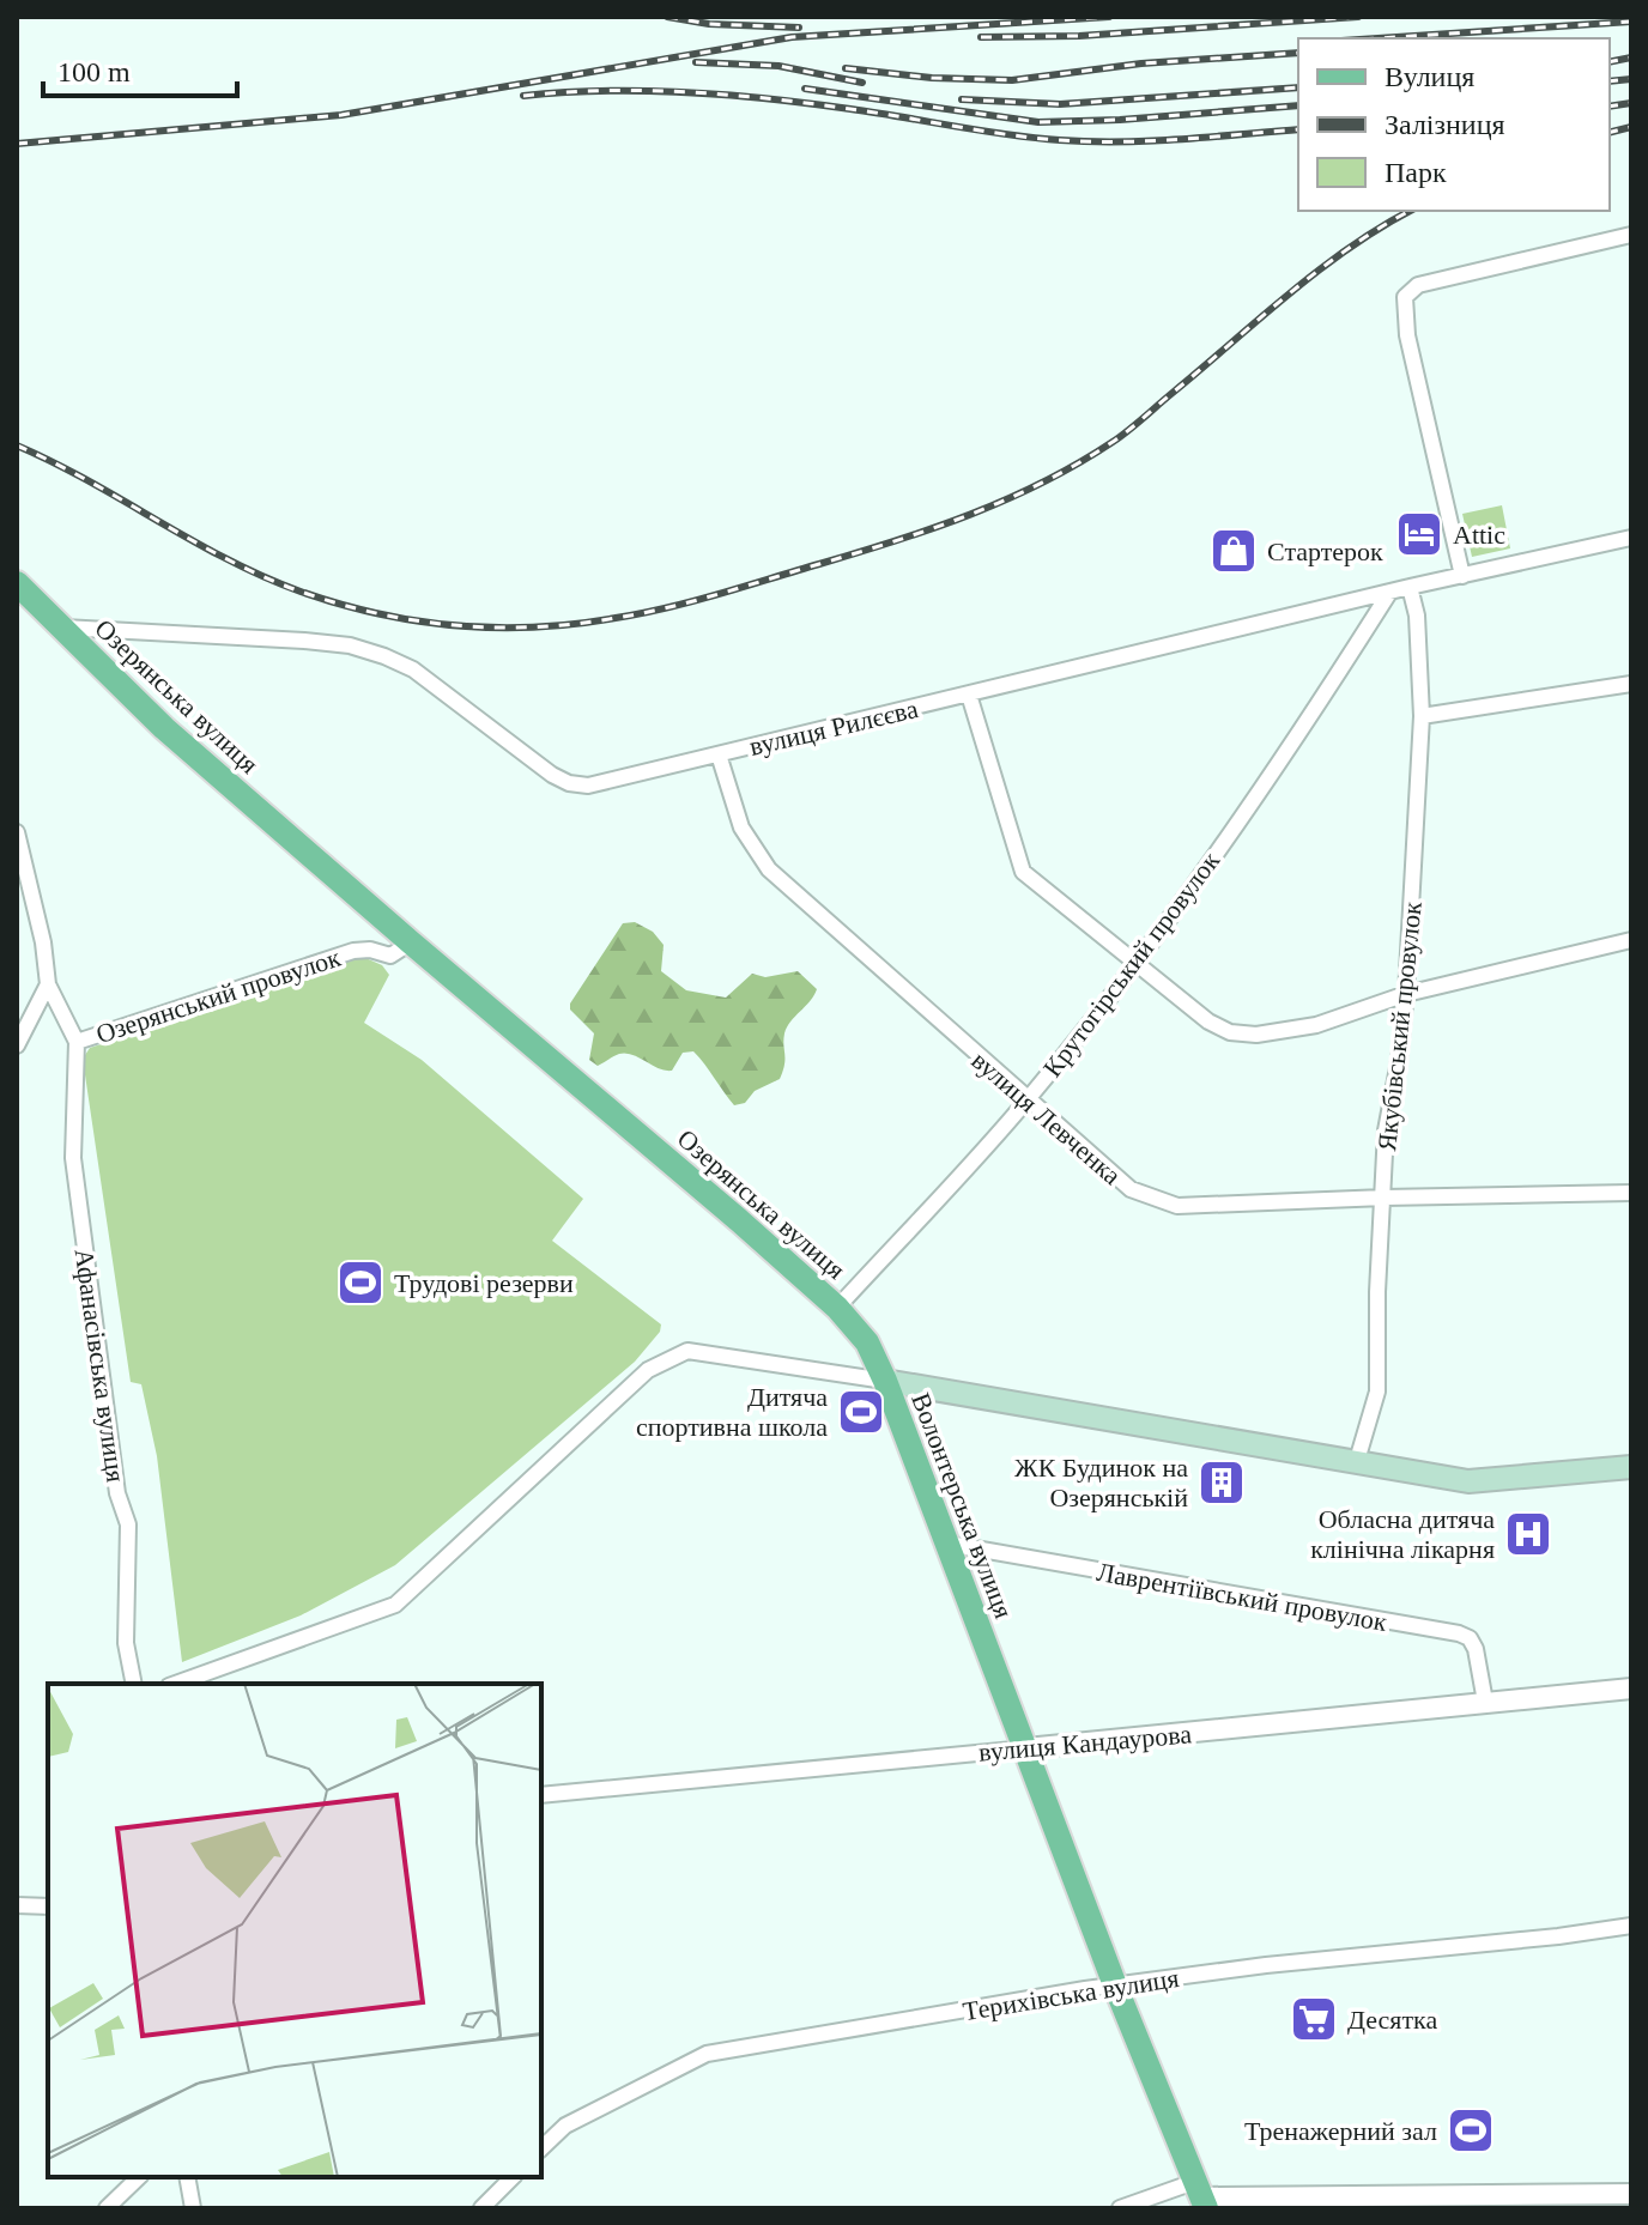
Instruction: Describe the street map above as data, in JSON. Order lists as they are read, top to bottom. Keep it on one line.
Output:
{"streets":{"main road":["Озерянська вулиця","Волонтерська вулиця"],"street":["вулиця Рилєєва","Крутогірський провулок","Озерянський провулок","Якубівський провулок","вулиця Левченка","Афанасівська вулиця","Лаврентіївський провулок","вулиця Кандаурова","Терихівська вулиця"]},"crossings":[["Озерянська вулиця","вулиця Рилєєва"],["Озерянська вулиця","Крутогірський провулок"],["Озерянська вулиця","Озерянський провулок"],["Озерянська вулиця","Волонтерська вулиця"],["вулиця Рилєєва","Крутогірський провулок"],["вулиця Рилєєва","Якубівський провулок"],["вулиця Рилєєва","вулиця Левченка"],["Крутогірський провулок","вулиця Левченка"],["Озерянський провулок","Афанасівська вулиця"],["Якубівський провулок","вулиця Левченка"],["Волонтерська вулиця","Лаврентіївський провулок"],["Волонтерська вулиця","вулиця Кандаурова"],["Волонтерська вулиця","Терихівська вулиця"],["Лаврентіївський провулок","вулиця Кандаурова"]],"places":{"hotel":["Attic"],"shop":["Стартерок"],"sports":["Трудові резерви","Дитяча спортивна школа","Тренажерний зал"],"building":["ЖК Будинок на Озерянській"],"hospital":["Обласна дитяча клінічна лікарня"],"supermarket":["Десятка"]},"legend":["Вулиця","Залізниця","Парк"],"scale_bar":"100 m"}
